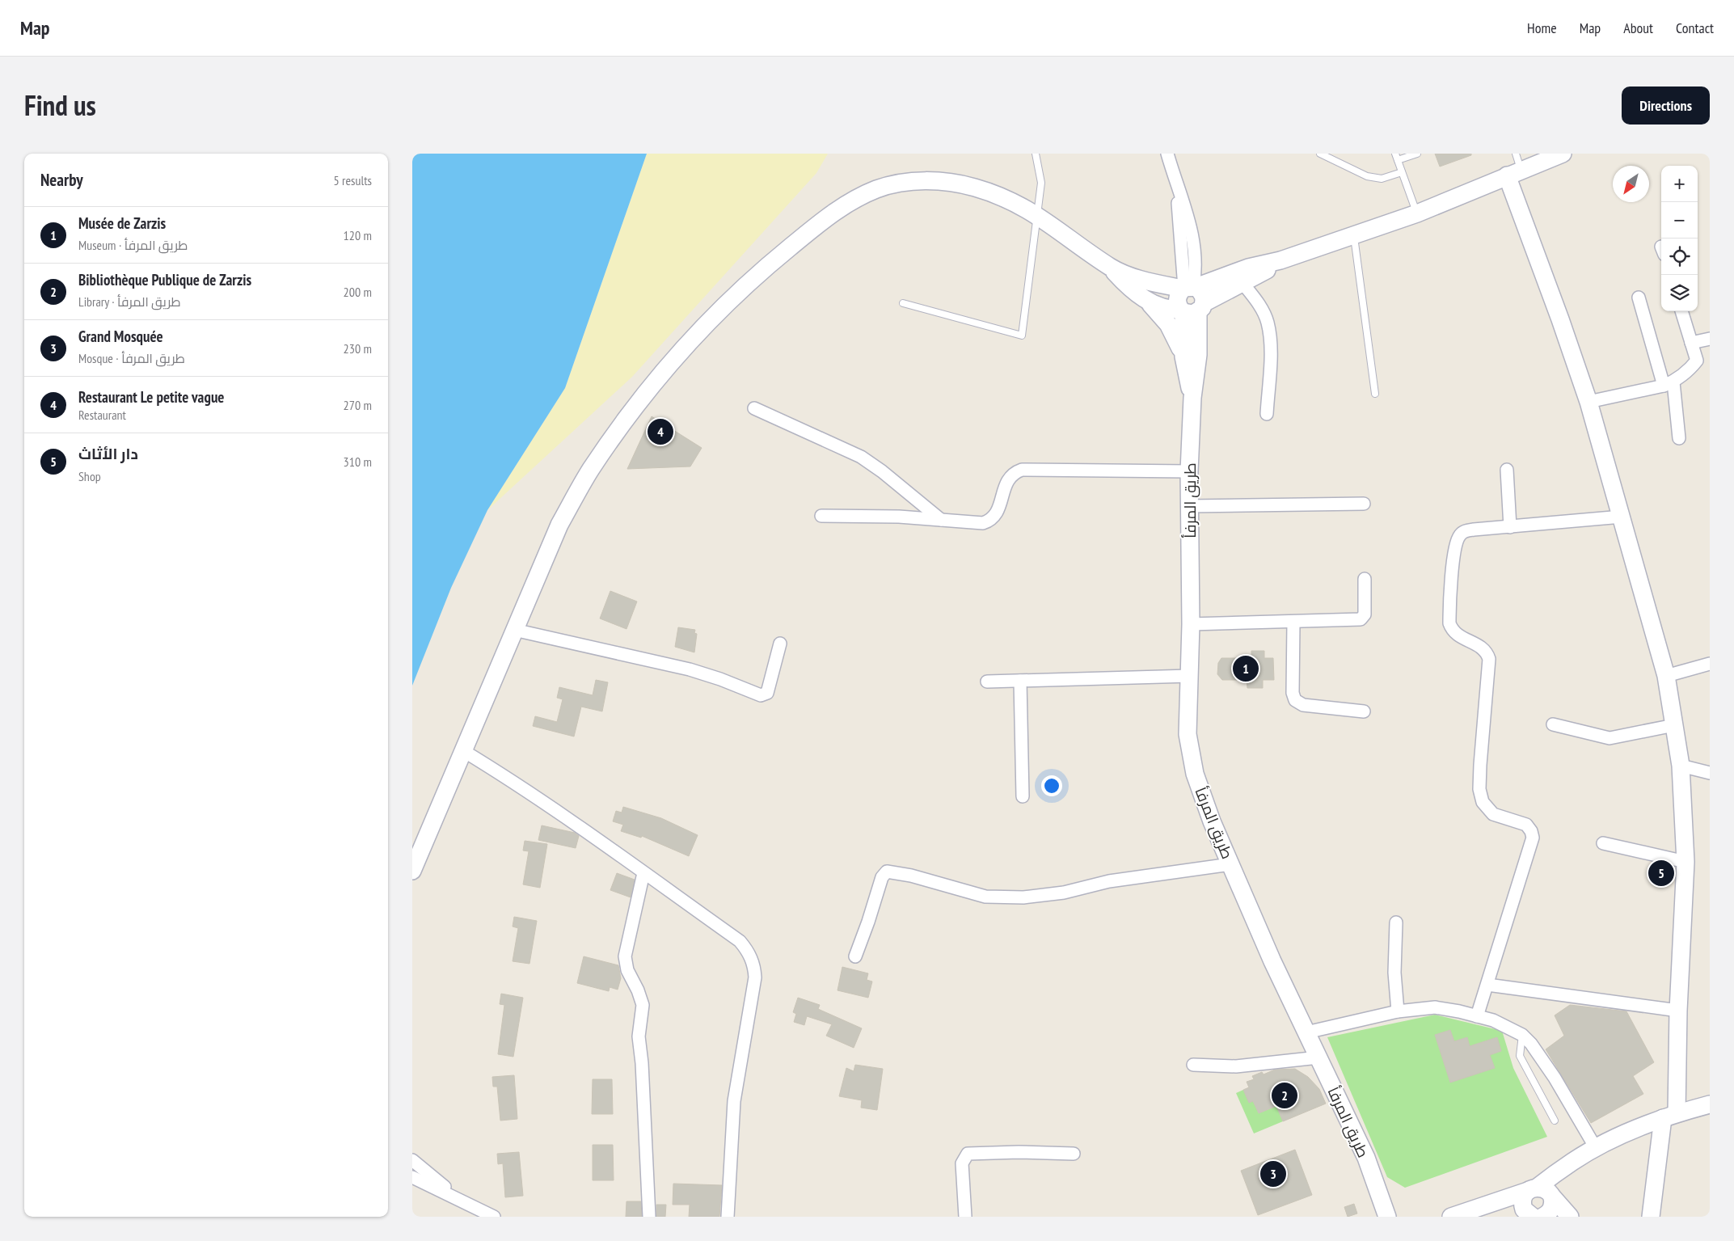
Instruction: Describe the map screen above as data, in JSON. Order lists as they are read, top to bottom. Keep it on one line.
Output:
{"streets":{"street":["طريق المرفأ"]},"north":"bottom left","page":{"header":"Map","nav":["Home","Map","About","Contact"],"title":"Find us","buttons":"Directions","heading":["Nearby","5 results"],"map_buttons":["+","−"],"list":[{"mark":"1","name":"Musée de Zarzis","note":"Museum · طريق المرفأ","value":"120 m"},{"mark":"2","name":"Bibliothèque Publique de Zarzis","note":"Library · طريق المرفأ","value":"200 m"},{"mark":"3","name":"Grand Mosquée","note":"Mosque · طريق المرفأ","value":"230 m"},{"mark":"4","name":"Restaurant Le petite vague","note":"Restaurant","value":"270 m"},{"mark":"5","name":"دار الأثاث","note":"Shop","value":"310 m"}],"pins":["4","1","5","2","3"]}}
